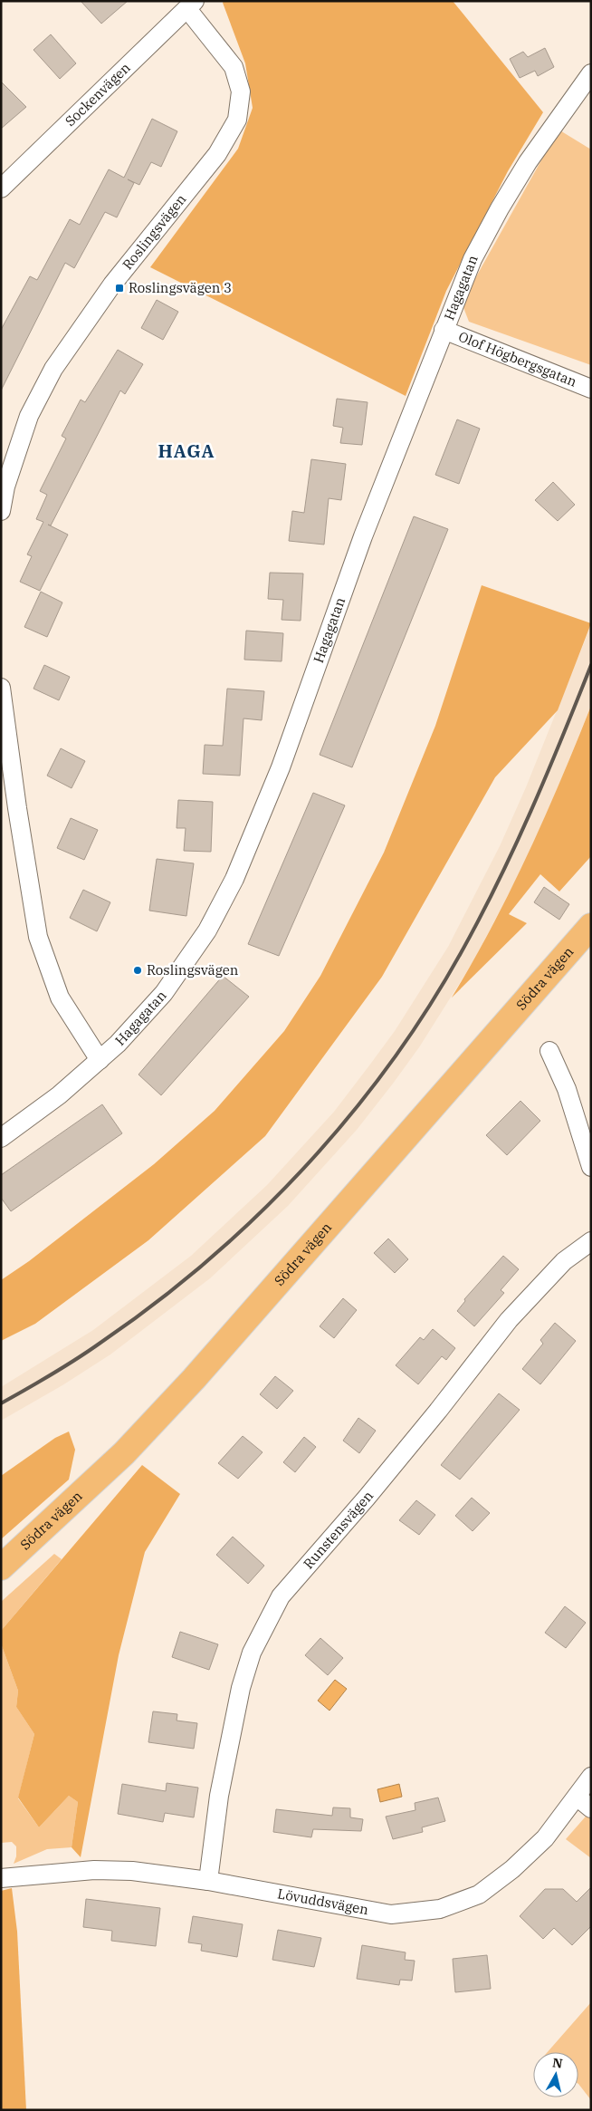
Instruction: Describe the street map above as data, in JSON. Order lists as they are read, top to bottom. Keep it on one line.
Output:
{"streets":{"highway":["Södra vägen"],"street":["Sockenvägen","Roslingsvägen","Hagagatan","Olof Högbergsgatan","Runstensvägen","Lövuddsvägen"]},"crossings":[["Sockenvägen","Roslingsvägen"],["Hagagatan","Olof Högbergsgatan"],["Runstensvägen","Lövuddsvägen"]],"districts":["HAGA"],"places":{"transit":["Roslingsvägen 3"],"other":["Roslingsvägen"]},"north":"top"}
